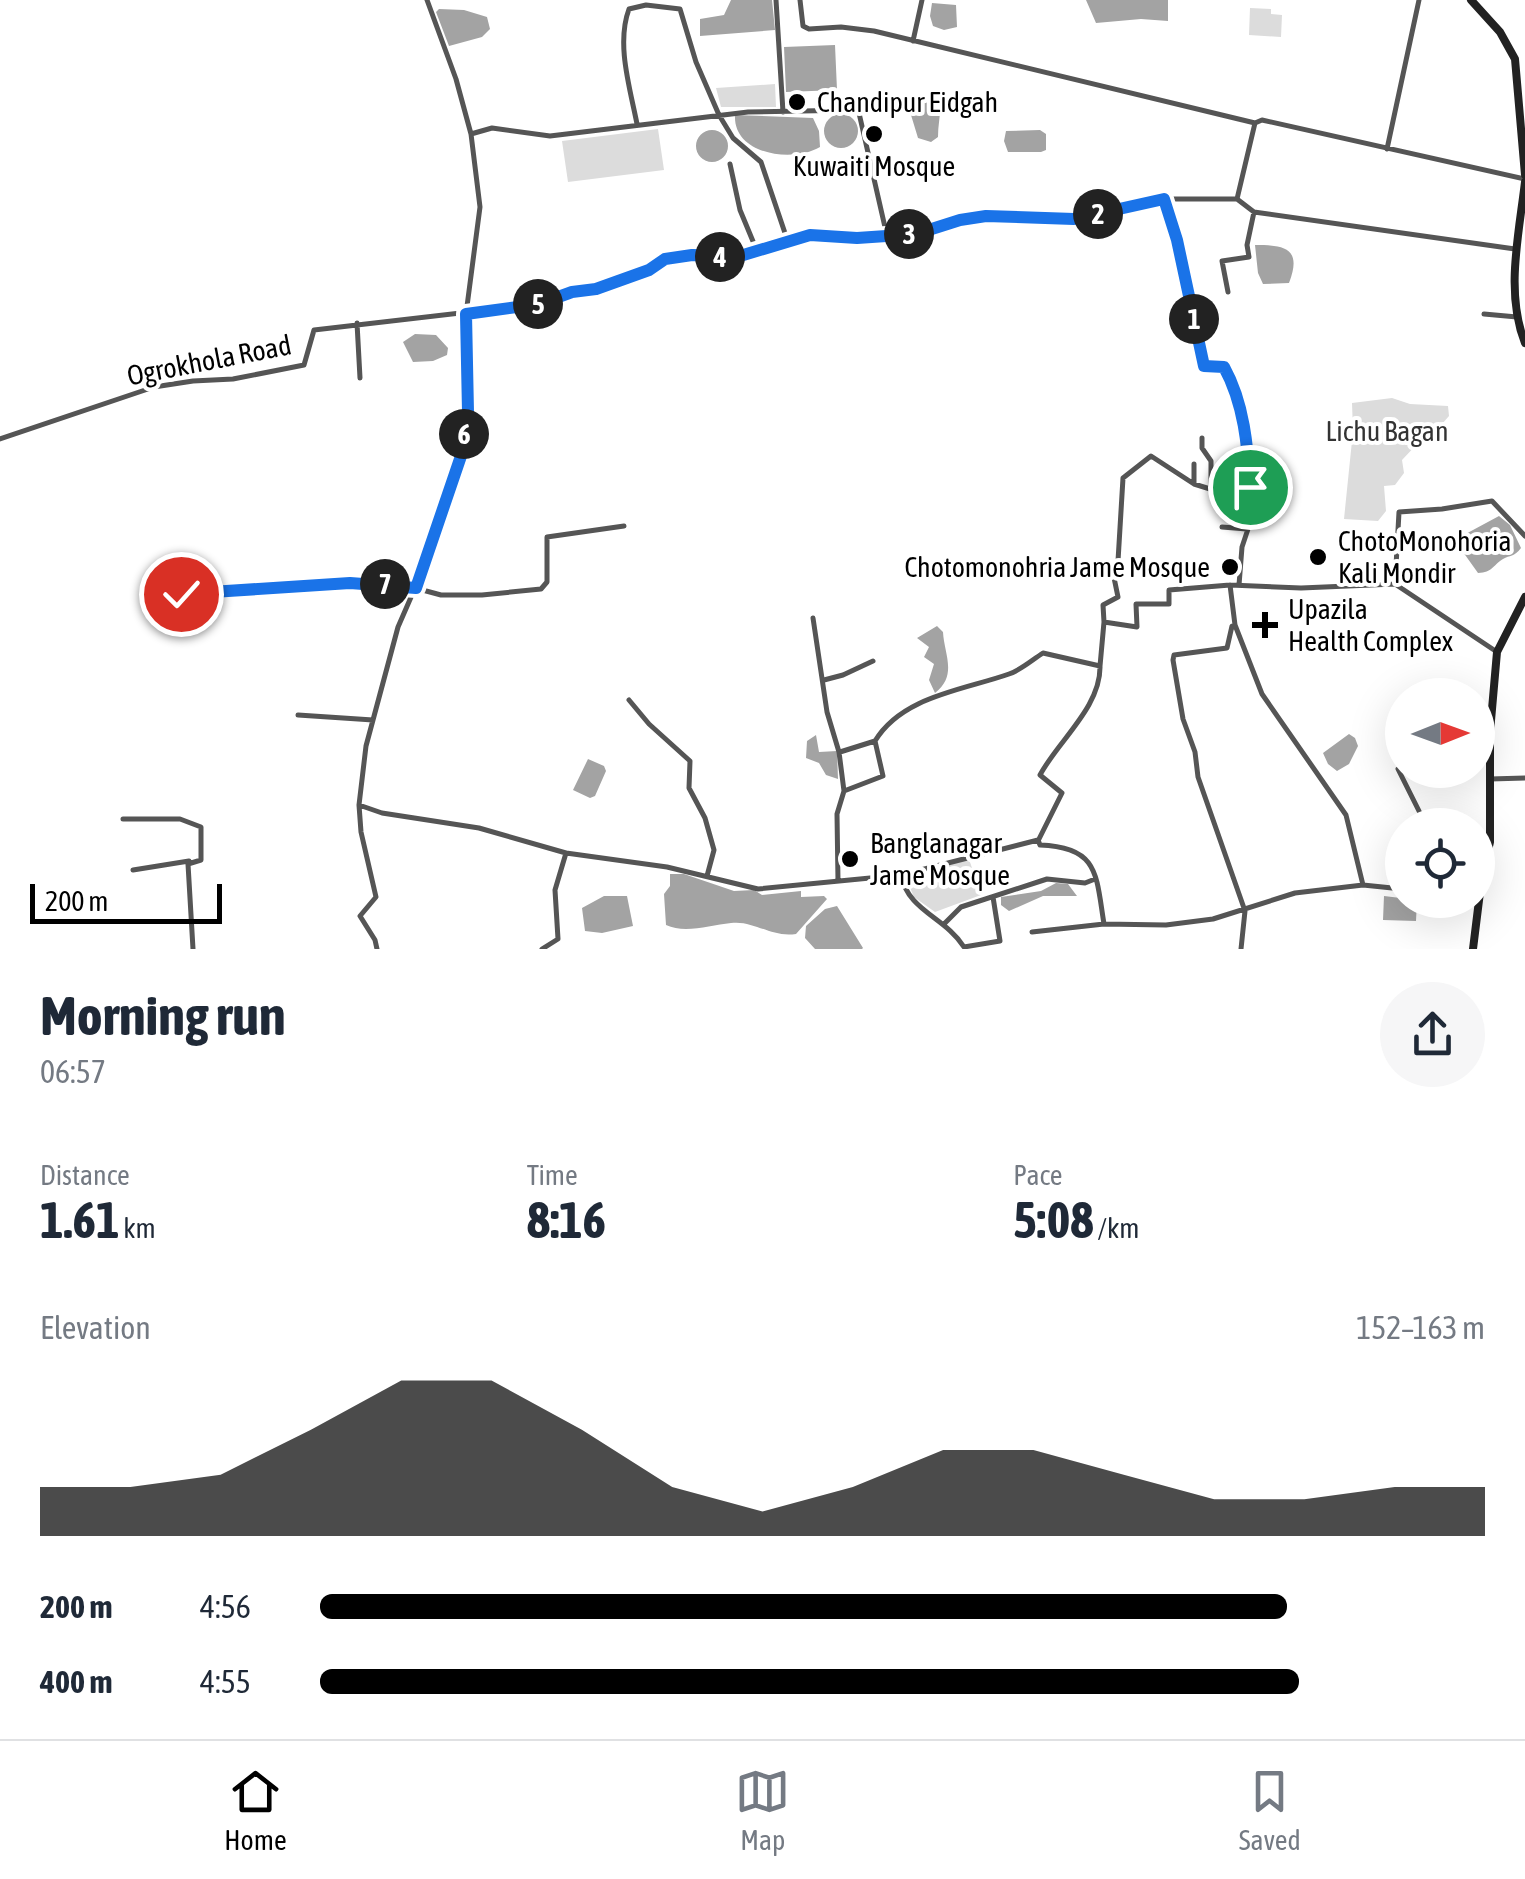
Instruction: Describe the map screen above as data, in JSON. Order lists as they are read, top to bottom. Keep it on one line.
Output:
{"streets":{"street":["Ogrokhola Road"]},"parks":["Lichu Bagan"],"places":{"other":["Chandipur Eidgah","Kuwaiti Mosque","ChotoMonohoria Kali Mondir","Chotomonohria Jame Mosque","Banglanagar Jame Mosque"],"health":["Upazila Health Complex"]},"scale_bar":"200 m","north":"right","page":{"pins":["2","3","4","5","1","6","7"],"scale":"200 m","heading":["Morning run","06:57"],"stats":[["Distance","1.61 km"],["Time","8:16"],["Pace","5:08 /km"]],"chart":["Elevation","152–163 m"],"list":[{"name":"200 m","note":"4:56"},{"name":"400 m","note":"4:55"}],"tabs":["Home","Map","Saved"]}}
